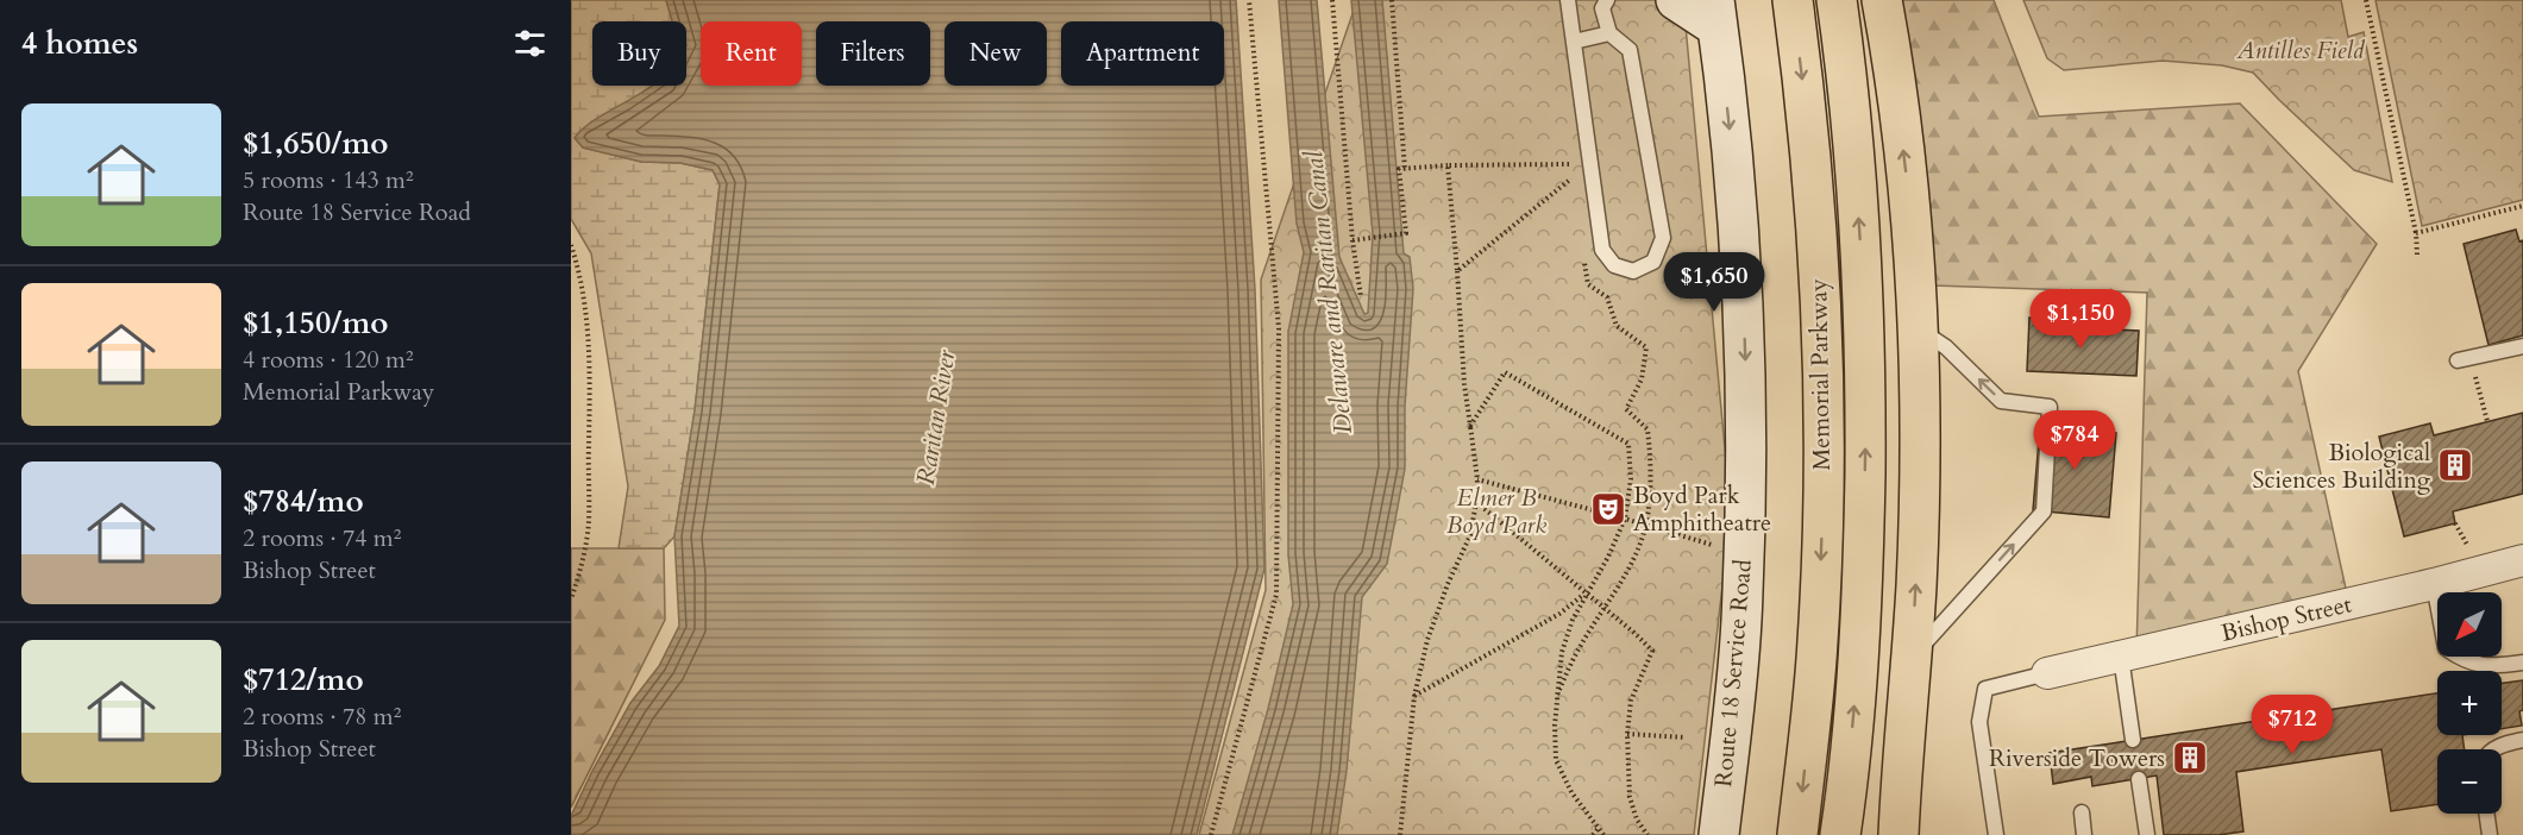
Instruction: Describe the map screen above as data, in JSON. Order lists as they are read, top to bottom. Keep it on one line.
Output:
{"streets":{"highway":["Memorial Parkway"],"main road":["Route 18 Service Road"],"street":["Bishop Street"]},"one_way":["Route 18 Service Road"],"water":["Delaware and Raritan Canal","Raritan River"],"parks":["Antilles Field","Elmer B Boyd Park"],"places":{"building":["Biological Sciences Building","Riverside Towers"],"theatre":["Boyd Park Amphitheatre"]},"north":"bottom left","page":{"heading":"4 homes","chip":["Buy","Rent","Filters","New","Apartment"],"list":[{"name":"$1,650/mo","note":"5 rooms · 143 m² · Route 18 Service Road"},{"name":"$1,150/mo","note":"4 rooms · 120 m² · Memorial Parkway"},{"name":"$784/mo","note":"2 rooms · 74 m² · Bishop Street"},{"name":"$712/mo","note":"2 rooms · 78 m² · Bishop Street"}],"price":["$1,650","$1,150","$784","$712"],"map_buttons":["+","−"]}}
